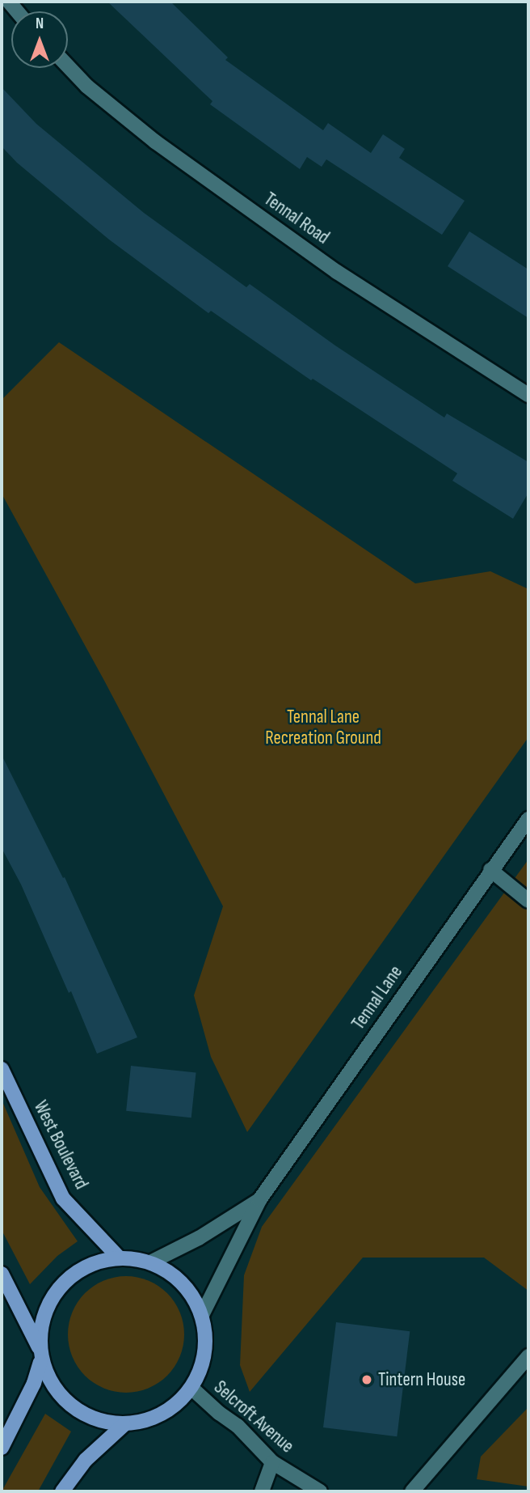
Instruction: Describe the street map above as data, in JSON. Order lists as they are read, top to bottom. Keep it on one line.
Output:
{"streets":{"main road":["West Boulevard"],"street":["Tennal Road","Tennal Lane","Selcroft Avenue"]},"crossings":[["Tennal Lane","West Boulevard"],["Tennal Lane","Selcroft Avenue"],["West Boulevard","Selcroft Avenue"]],"parks":["Tennal Lane Recreation Ground"],"places":["Tintern House"],"north":"top"}
